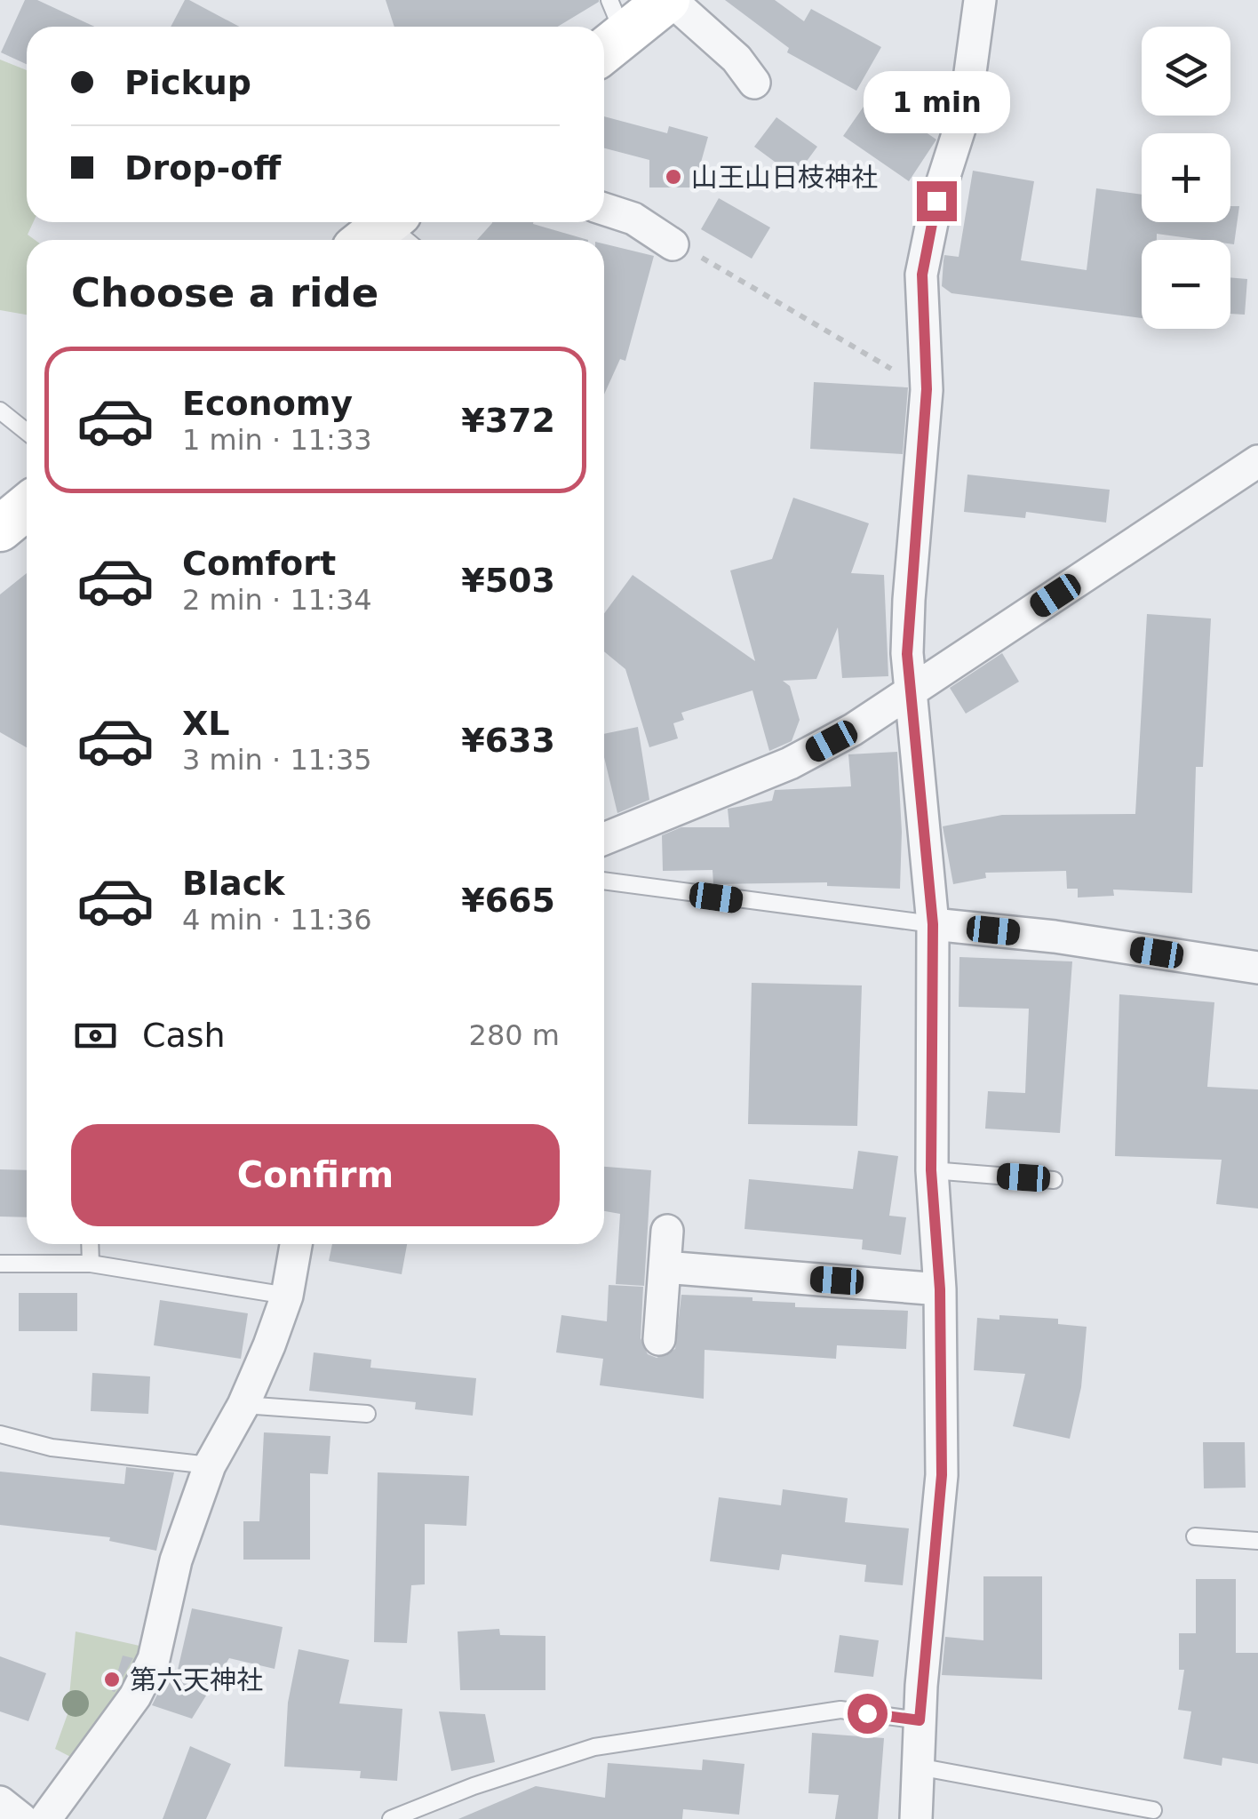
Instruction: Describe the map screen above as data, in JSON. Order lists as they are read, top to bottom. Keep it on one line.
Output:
{"places":["山王山日枝神社","第六天神社"],"page":{"map_buttons":["+","−"],"banner":["Pickup","Drop-off"],"bubble":"1 min","heading":"Choose a ride","list":[{"name":"Economy","note":"1 min · 11:33","value":"¥372"},{"name":"Comfort","note":"2 min · 11:34","value":"¥503"},{"name":"XL","note":"3 min · 11:35","value":"¥633"},{"name":"Black","note":"4 min · 11:36","value":"¥665"}],"pay":["Cash","280 m"],"buttons":"Confirm"}}
